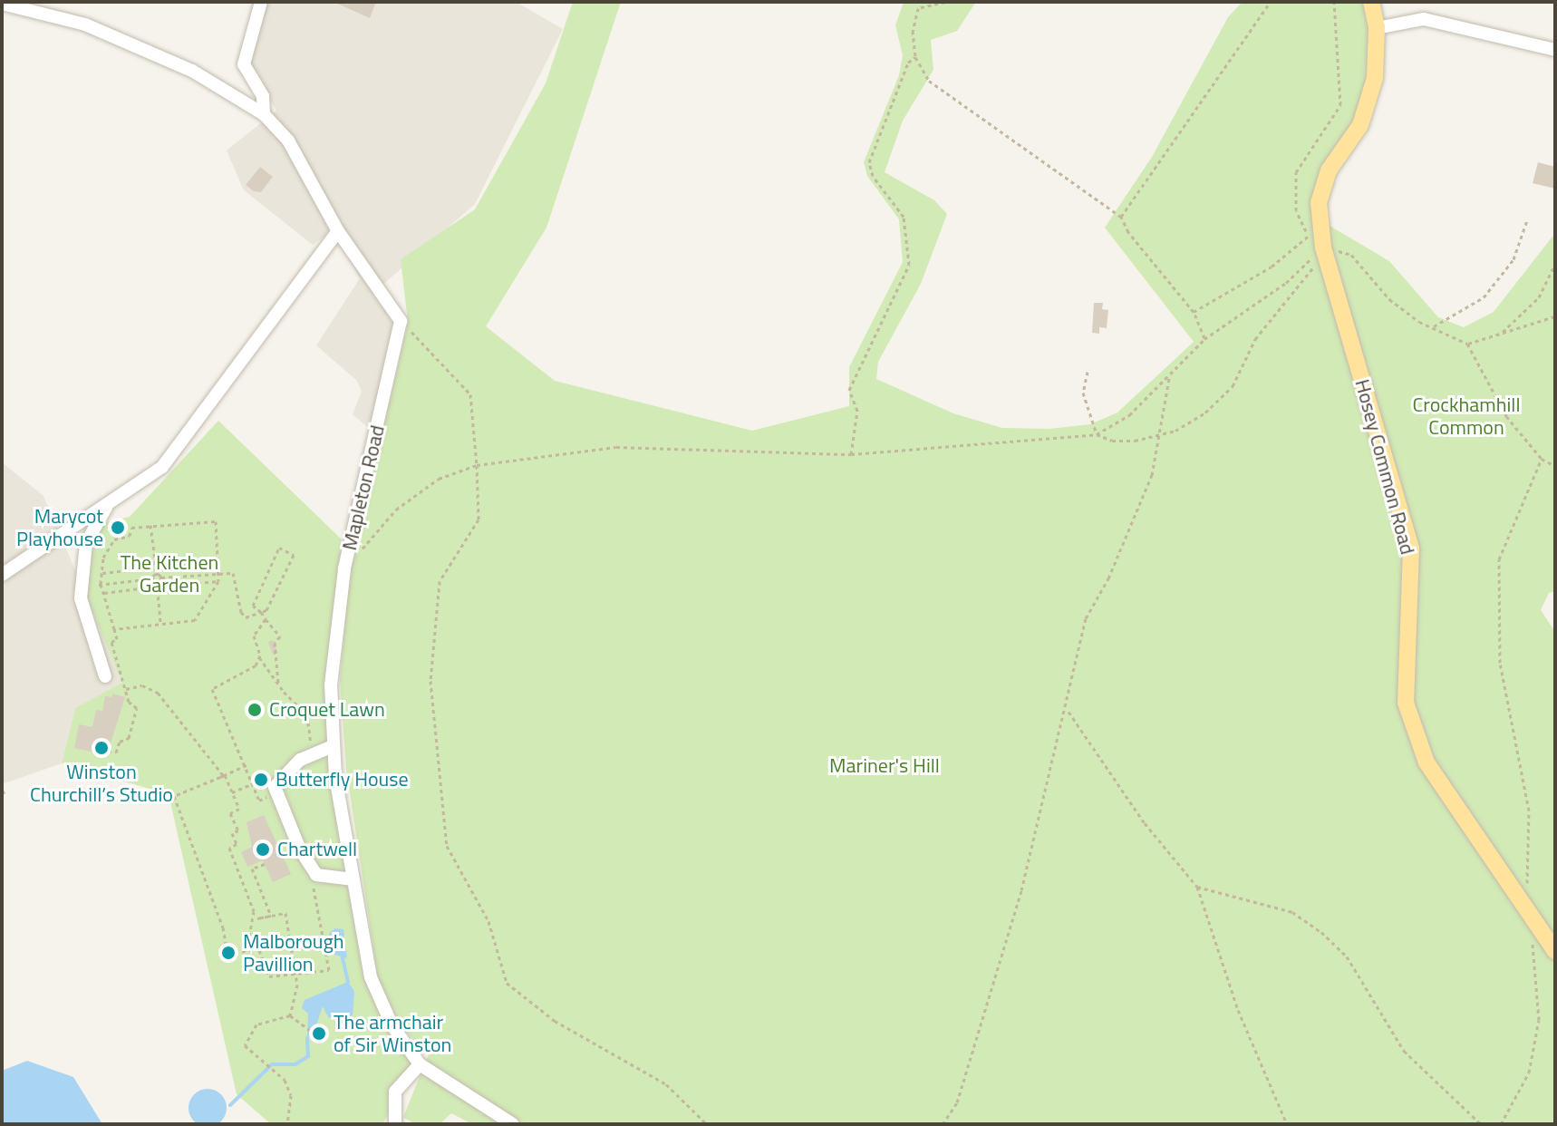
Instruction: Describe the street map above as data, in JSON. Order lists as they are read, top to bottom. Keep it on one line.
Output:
{"streets":{"main road":["Hosey Common Road"],"street":["Mapleton Road"]},"parks":["Crockhamhill Common","The Kitchen Garden","Mariner's Hill"],"places":["Marycot Playhouse","Croquet Lawn","Winston Churchill’s Studio","Butterfly House","Chartwell","Malborough Pavillion","The armchair of Sir Winston"]}
